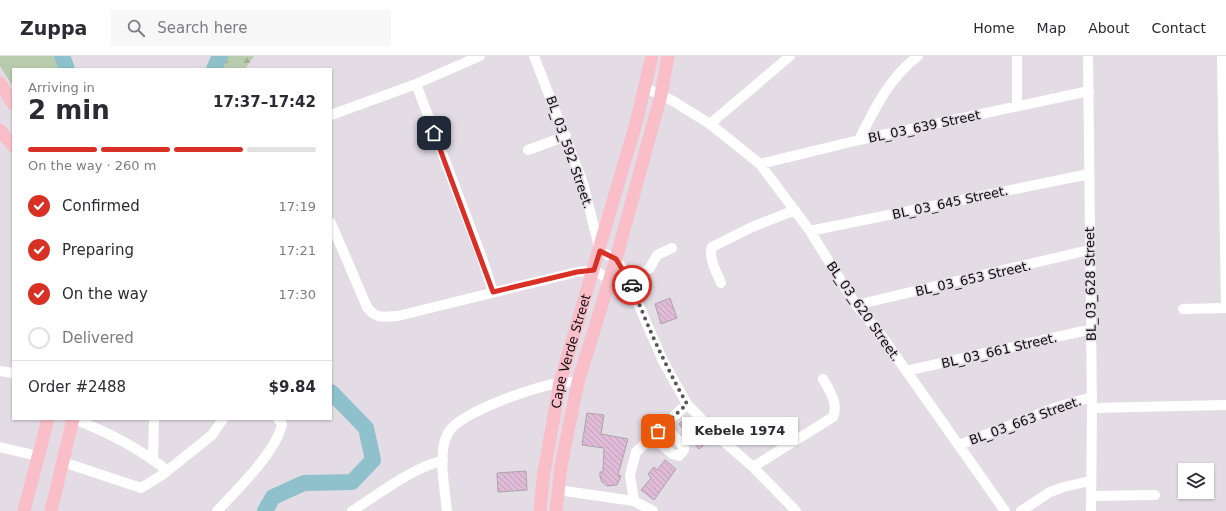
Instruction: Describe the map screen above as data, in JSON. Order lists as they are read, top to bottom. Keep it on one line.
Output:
{"streets":{"main road":["Cape Verde Street"],"street":["BL_03_639 Street","BL_03_592 Street.","BL_03_645 Street.","BL_03_653 Street.","BL_03_628 Street","BL_03_620 Street.","BL_03_661 Street.","BL_03_663 Street."]},"crossings":[["BL_03_639 Street","BL_03_628 Street"],["BL_03_639 Street","BL_03_620 Street."],["BL_03_592 Street.","Cape Verde Street"],["BL_03_645 Street.","BL_03_628 Street"],["BL_03_645 Street.","BL_03_620 Street."],["BL_03_653 Street.","BL_03_628 Street"],["BL_03_653 Street.","BL_03_620 Street."],["BL_03_628 Street","BL_03_661 Street."],["BL_03_628 Street","BL_03_663 Street."],["BL_03_620 Street.","BL_03_661 Street."],["BL_03_620 Street.","Cape Verde Street"],["BL_03_620 Street.","BL_03_663 Street."]],"places":["Kebele 1974"],"page":{"header":"Zuppa","search":"Search here","nav":["Home","Map","About","Contact"],"heading":["2 min","Arriving in","17:37–17:42"],"panel":["Order #2488","$9.84"],"bar":"On the way · 260 m","list":[["Confirmed","17:19"],["Preparing","17:21"],["On the way","17:30"],"Delivered"],"bubble":"Kebele 1974"}}
